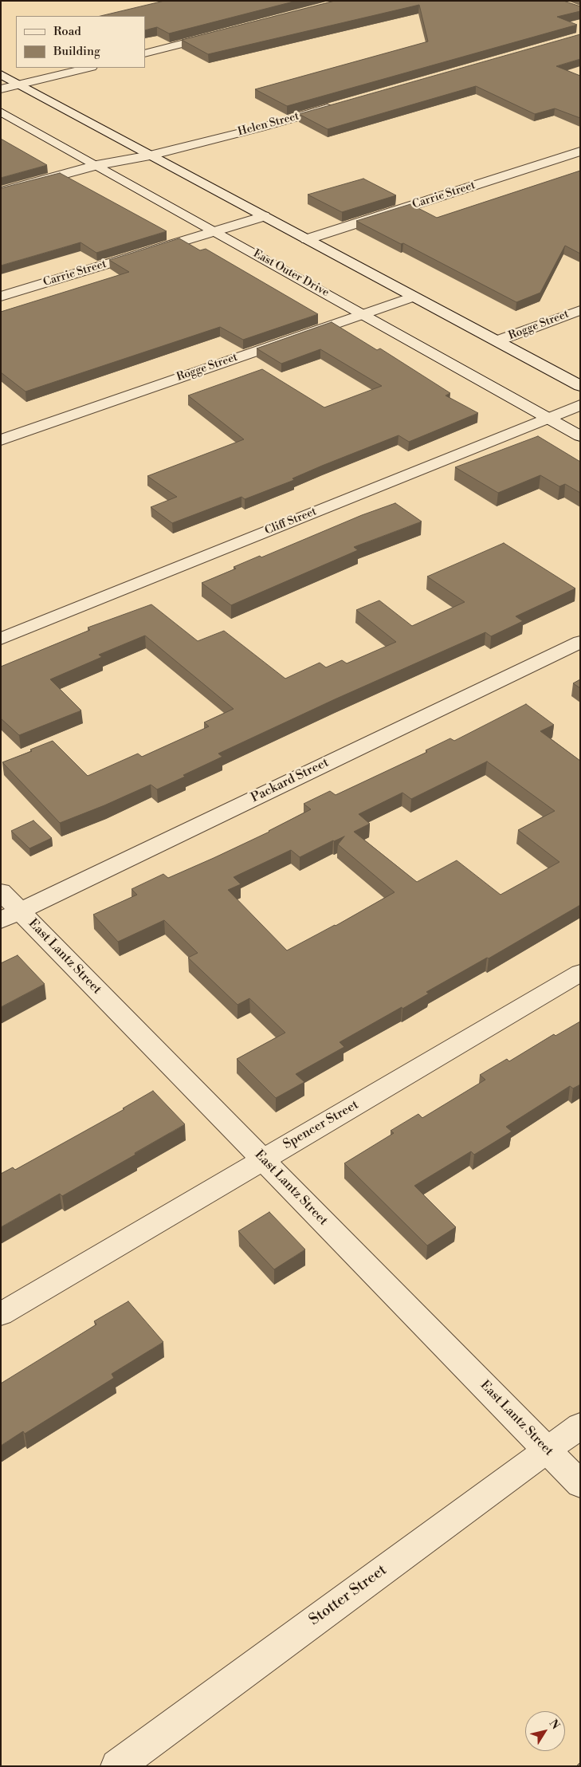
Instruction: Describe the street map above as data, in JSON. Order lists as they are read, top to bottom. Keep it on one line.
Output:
{"streets":{"street":["Helen Street","Carrie Street","East Outer Drive","Rogge Street","Cliff Street","Packard Street","East Lantz Street","Spencer Street","Stotter Street"]},"crossings":[["Helen Street","East Outer Drive"],["Carrie Street","East Outer Drive"],["East Outer Drive","Rogge Street"],["East Outer Drive","Cliff Street"],["Packard Street","East Lantz Street"],["East Lantz Street","Spencer Street"],["East Lantz Street","Stotter Street"]],"legend":["Road","Building"],"north":"top right"}
